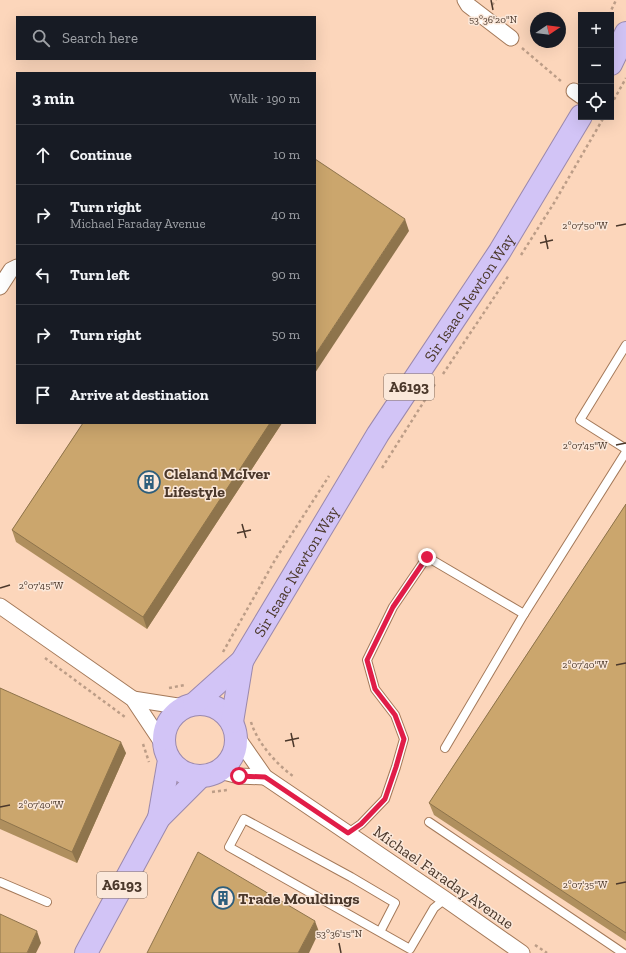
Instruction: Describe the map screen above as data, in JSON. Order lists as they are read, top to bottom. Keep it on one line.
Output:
{"streets":{"highway":["Sir Isaac Newton Way","A6193"],"street":["Michael Faraday Avenue"]},"crossings":[["Sir Isaac Newton Way","A6193"]],"places":{"building":["Cleland McIver Lifestyle","Trade Mouldings"]},"north":"right","page":{"map_buttons":["+","−"],"search":"Search here","heading":["3 min","Walk · 190 m"],"list":[["Continue","10 m"],["Turn right","Michael Faraday Avenue","40 m"],["Turn left","90 m"],["Turn right","50 m"],"Arrive at destination"]},"coordinates":["53°36'20\"N","2°07'50\"W","2°07'45\"W","2°07'40\"W","2°07'35\"W","53°36'15\"N"]}
